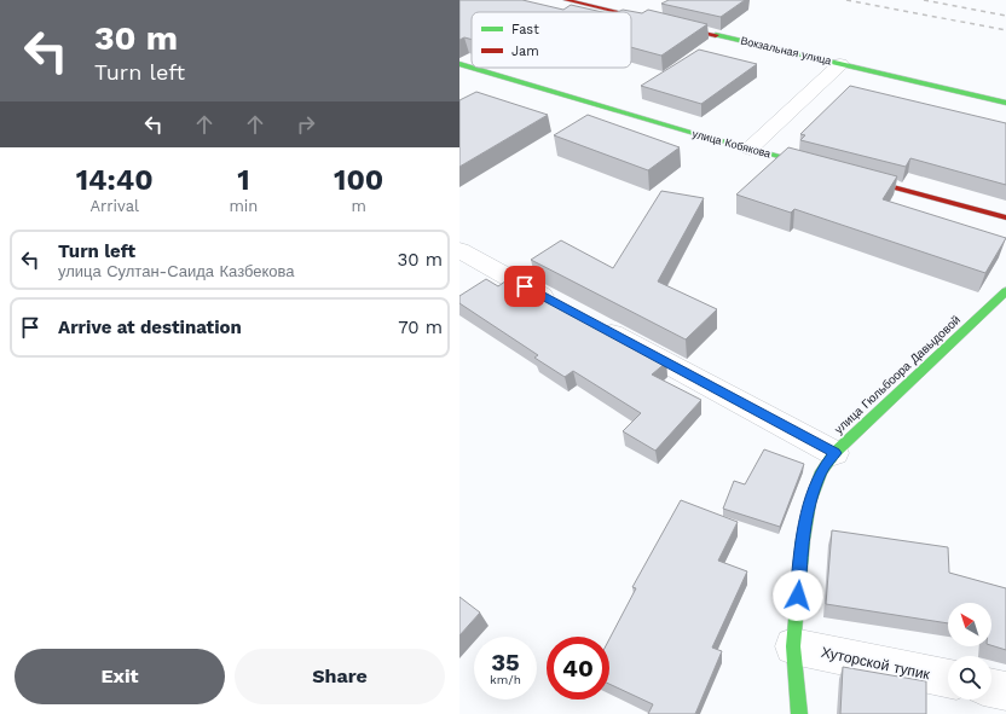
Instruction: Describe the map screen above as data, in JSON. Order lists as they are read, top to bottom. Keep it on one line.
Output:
{"streets":{"street":["Вокзальная улица","улица Кобякова","улица Гюльбоора Давыдовой","Хуторской тупик"]},"crossings":[["улица Гюльбоора Давыдовой","Хуторской тупик"]],"legend":["Fast","Jam"],"north":"top left","page":{"turn":["30 m","Turn left"],"eta":["14:40","Arrival","1","min","100","m"],"list":[{"name":"Turn left","note":"улица Султан-Саида Казбекова","value":"30 m"},{"name":"Arrive at destination","value":"70 m"}],"speed":"35 km/h","limit":"40","buttons":["Exit","Share"]}}
